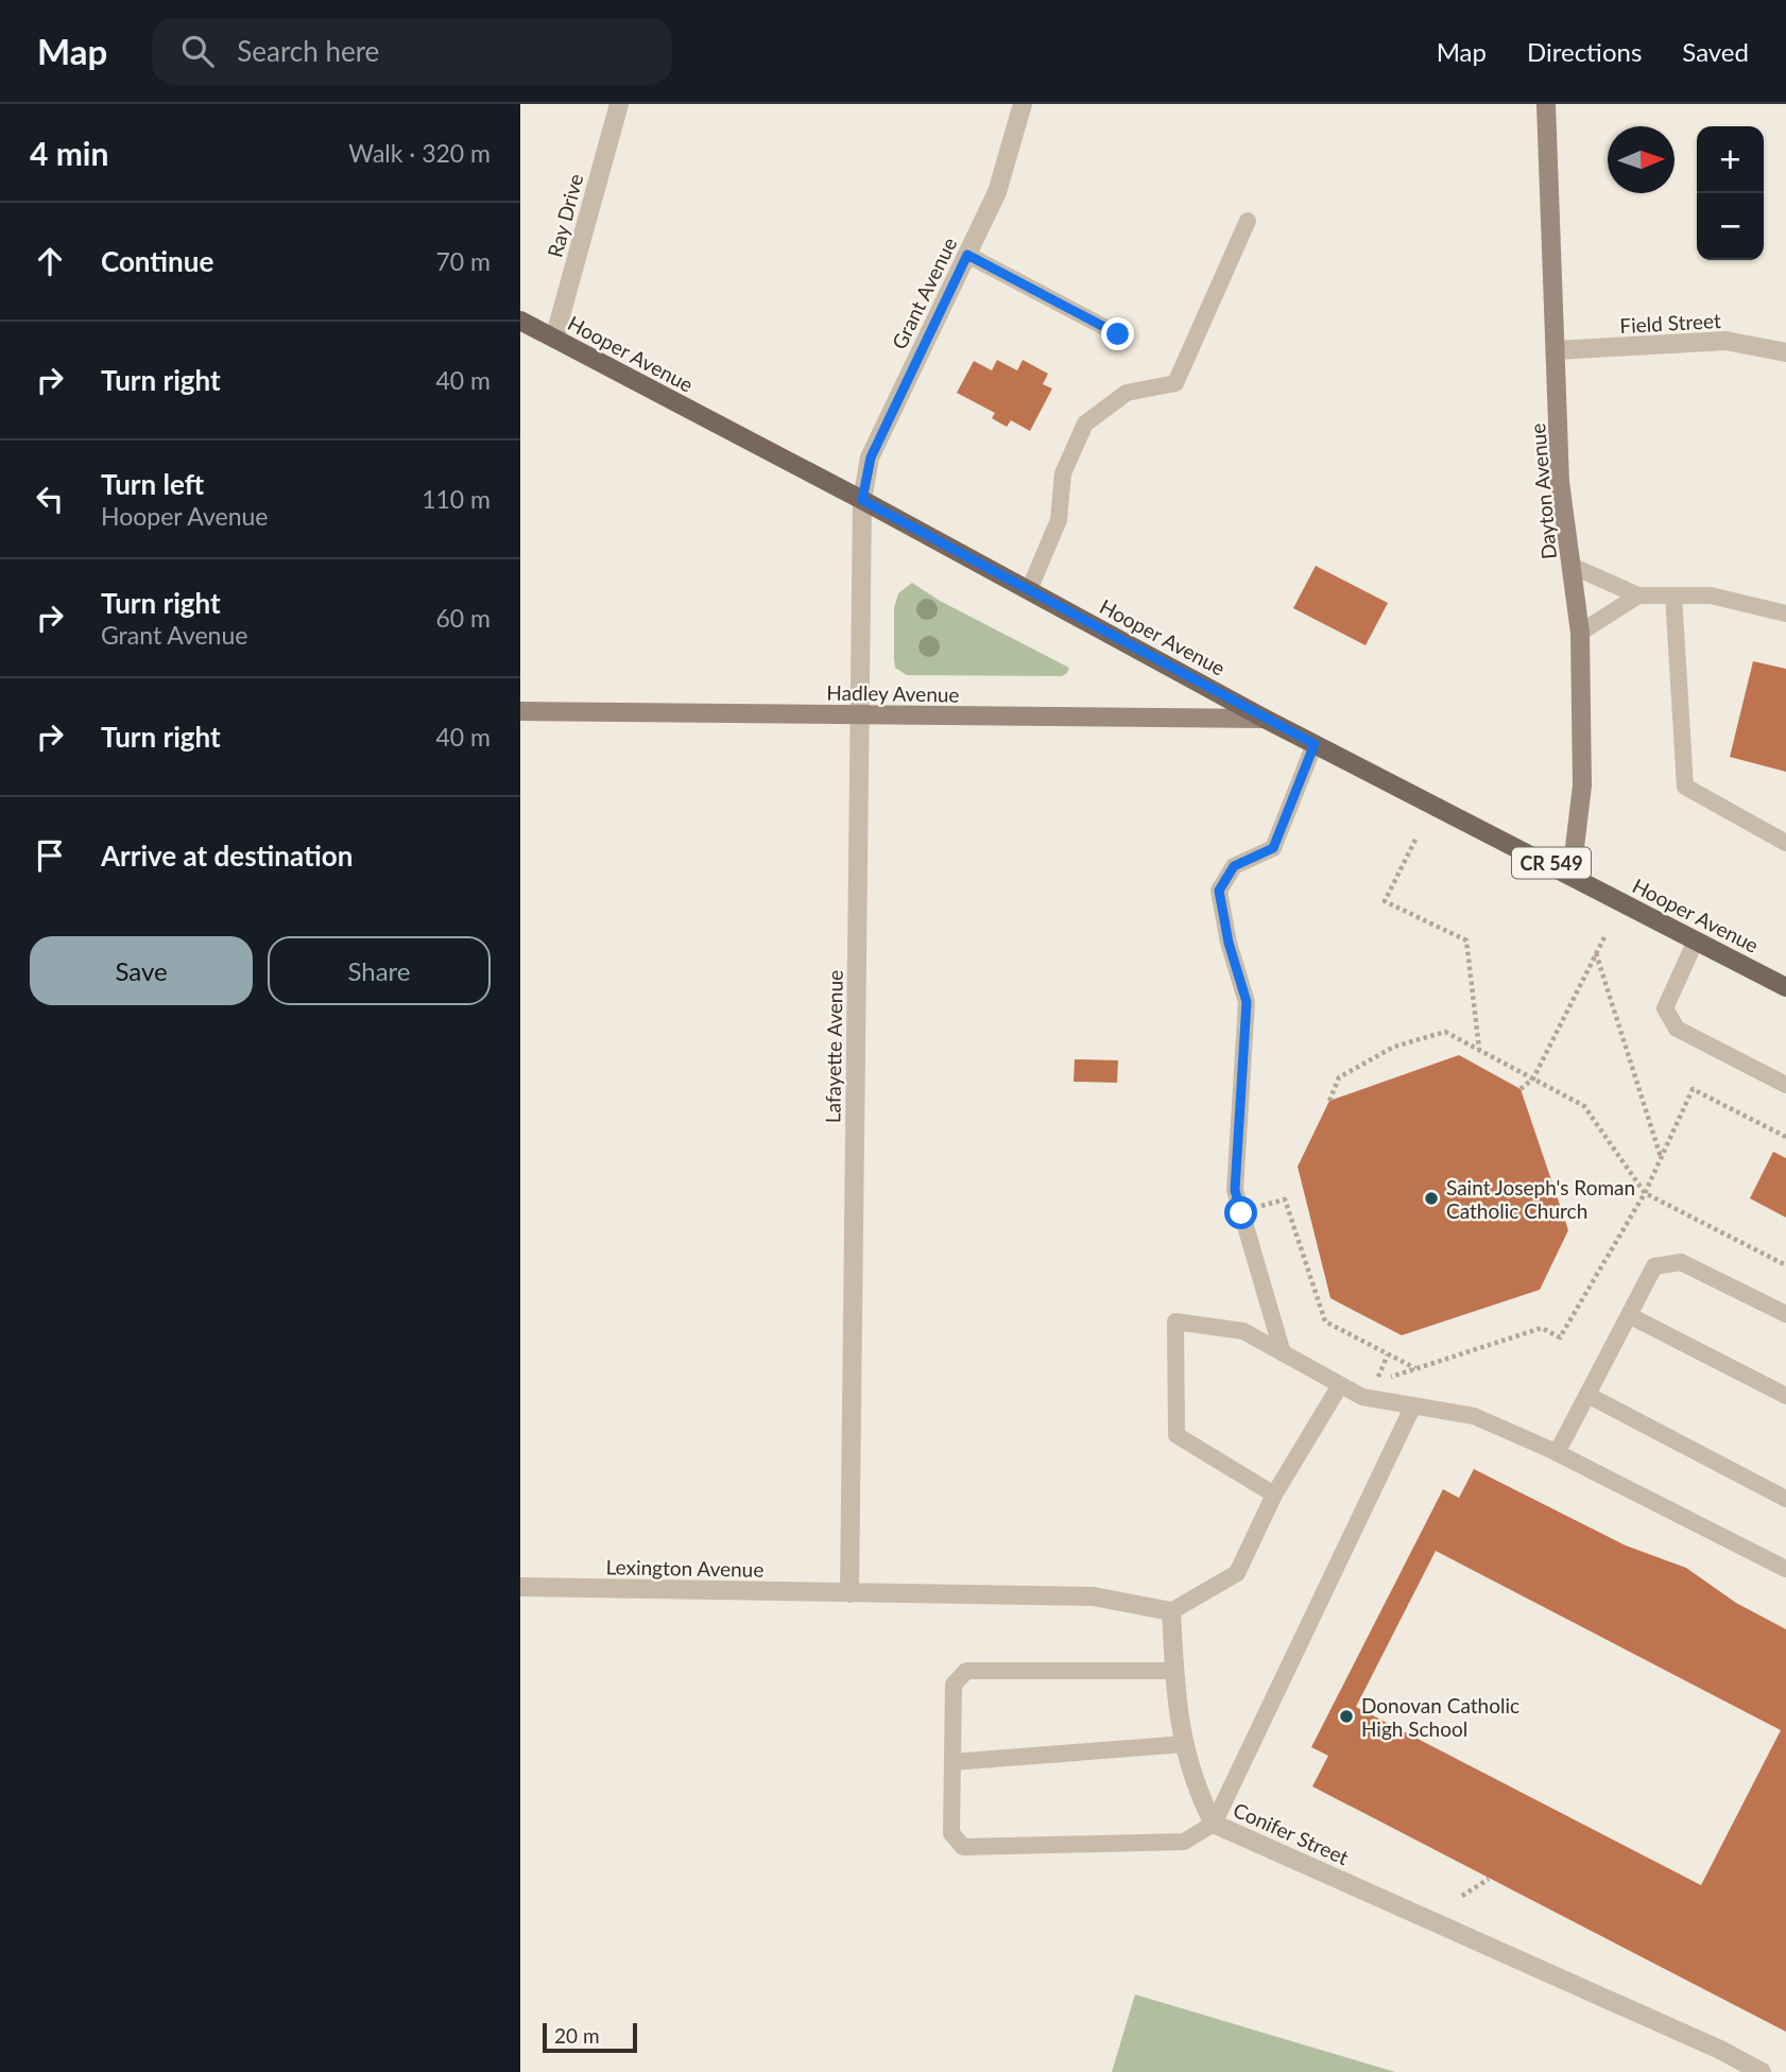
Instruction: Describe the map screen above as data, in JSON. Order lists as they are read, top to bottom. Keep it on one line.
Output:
{"streets":{"main road":["Hooper Avenue","CR 549"],"street":["Ray Drive","Grant Avenue","Field Street","Dayton Avenue","Hadley Avenue","Lafayette Avenue","Lexington Avenue","Conifer Street"]},"crossings":[["Ray Drive","Hooper Avenue"],["Grant Avenue","Hooper Avenue"],["Grant Avenue","Lafayette Avenue"],["Field Street","Dayton Avenue"],["Hooper Avenue","Dayton Avenue"],["Hooper Avenue","Hadley Avenue"],["Hooper Avenue","Lafayette Avenue"],["Hadley Avenue","Lafayette Avenue"],["Lafayette Avenue","Lexington Avenue"]],"places":["Saint Joseph's Roman Catholic Church","Donovan Catholic High School"],"scale_bar":"20 m","north":"right","page":{"header":"Map","search":"Search here","nav":["Map","Directions","Saved"],"heading":["4 min","Walk · 320 m"],"map_buttons":["+","−"],"list":[["Continue","70 m"],["Turn right","40 m"],["Turn left","Hooper Avenue","110 m"],["Turn right","Grant Avenue","60 m"],["Turn right","40 m"],"Arrive at destination"],"buttons":["Save","Share"],"scale":"20 m"}}
